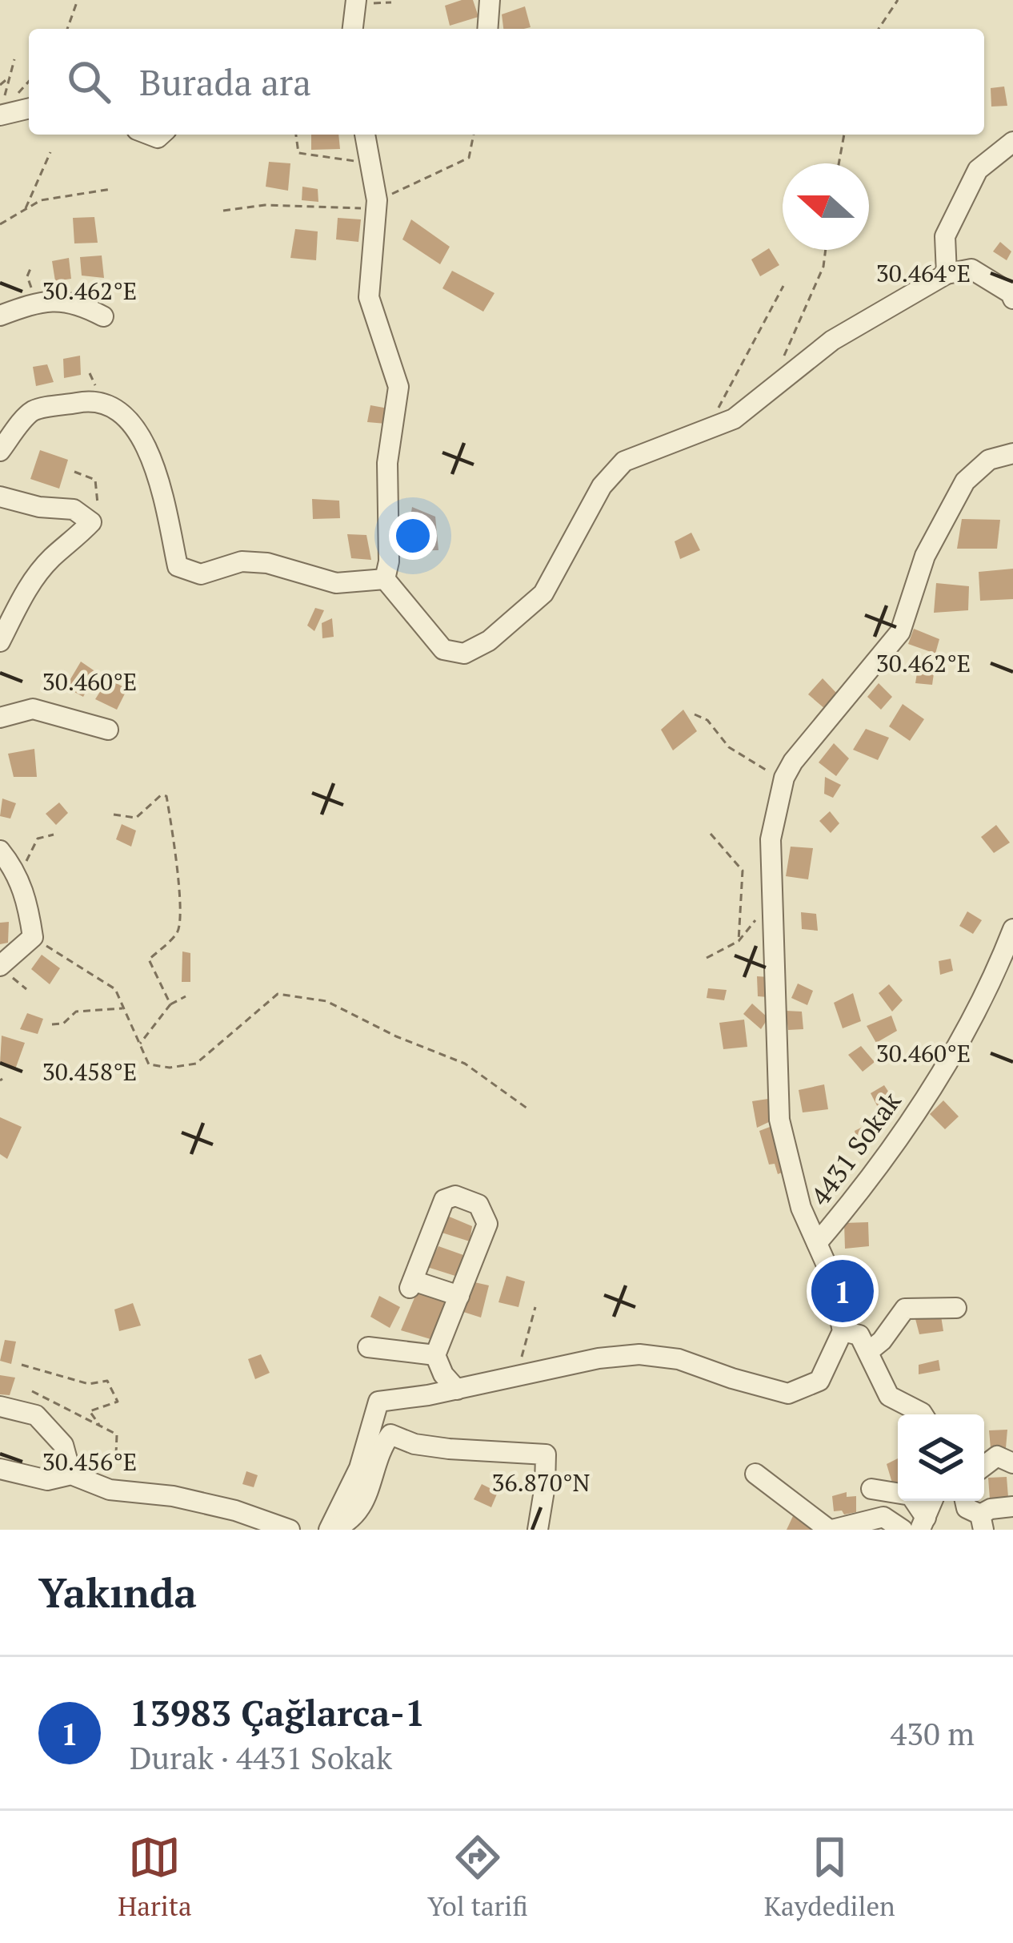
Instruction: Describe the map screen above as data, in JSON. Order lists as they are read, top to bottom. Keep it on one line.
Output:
{"streets":{"street":["4431 Sokak"]},"north":"left","page":{"search":"Burada ara","pins":"1","heading":"Yakında","list":[{"mark":"1","name":"13983 Çağlarca-1","note":"Durak · 4431 Sokak","value":"430 m"}],"nav":["Harita","Yol tarifi","Kaydedilen"]},"coordinates":["30.464°E","30.462°E","30.460°E","30.458°E","30.456°E","36.870°N"]}
